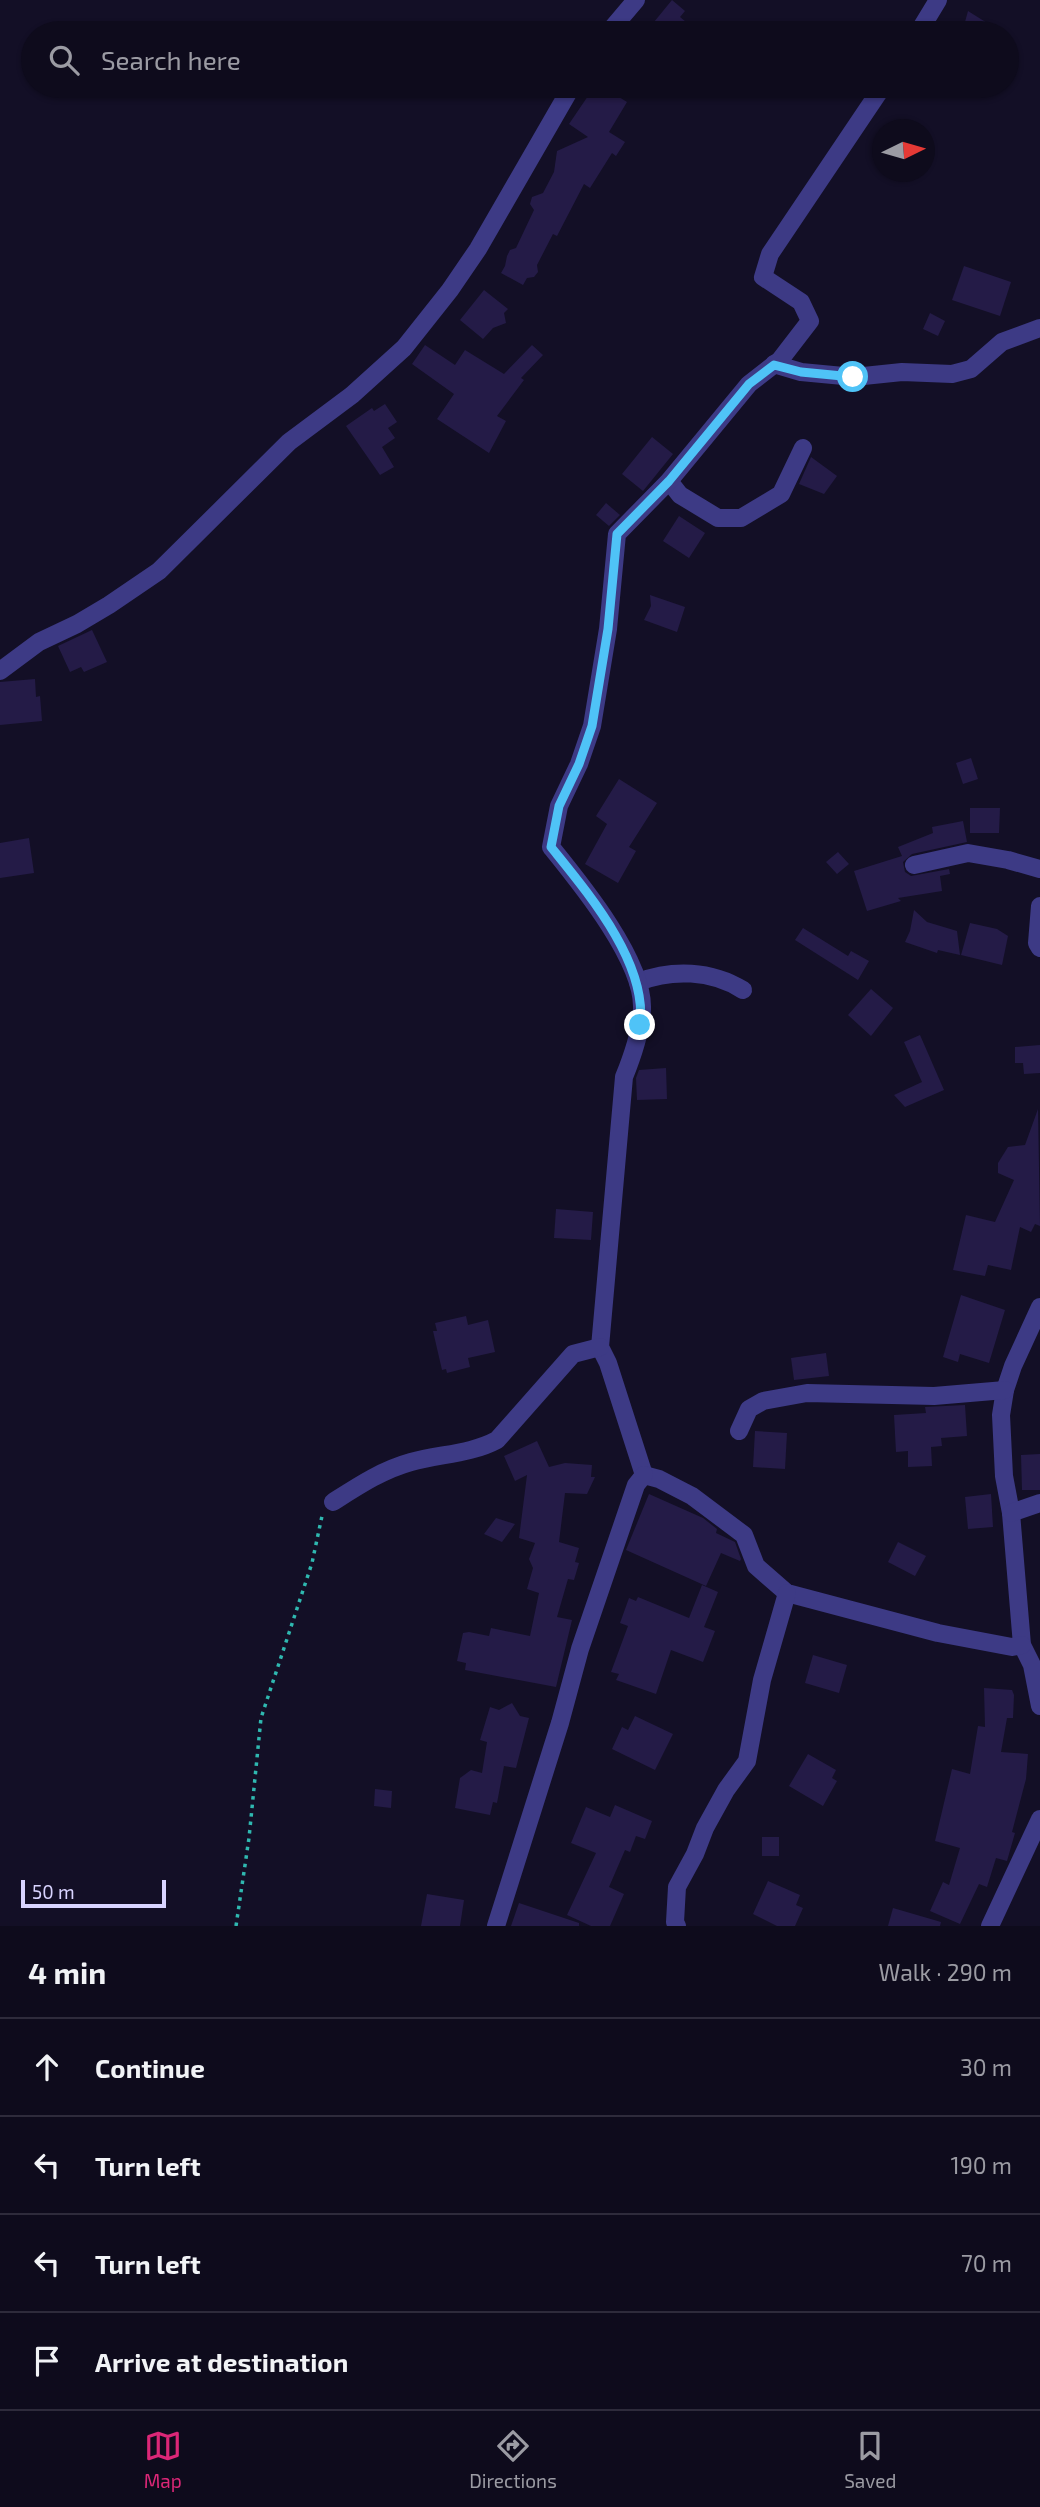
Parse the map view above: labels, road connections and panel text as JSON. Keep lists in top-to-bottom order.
{
  "scale_bar": "50 m",
  "north": "right",
  "page": {
    "search": "Search here",
    "scale": "50 m",
    "heading": ["4 min", "Walk · 290 m"],
    "list": [
      ["Continue", "30 m"],
      ["Turn left", "190 m"],
      ["Turn left", "70 m"],
      "Arrive at destination"
    ],
    "nav": ["Map", "Directions", "Saved"]
  }
}
